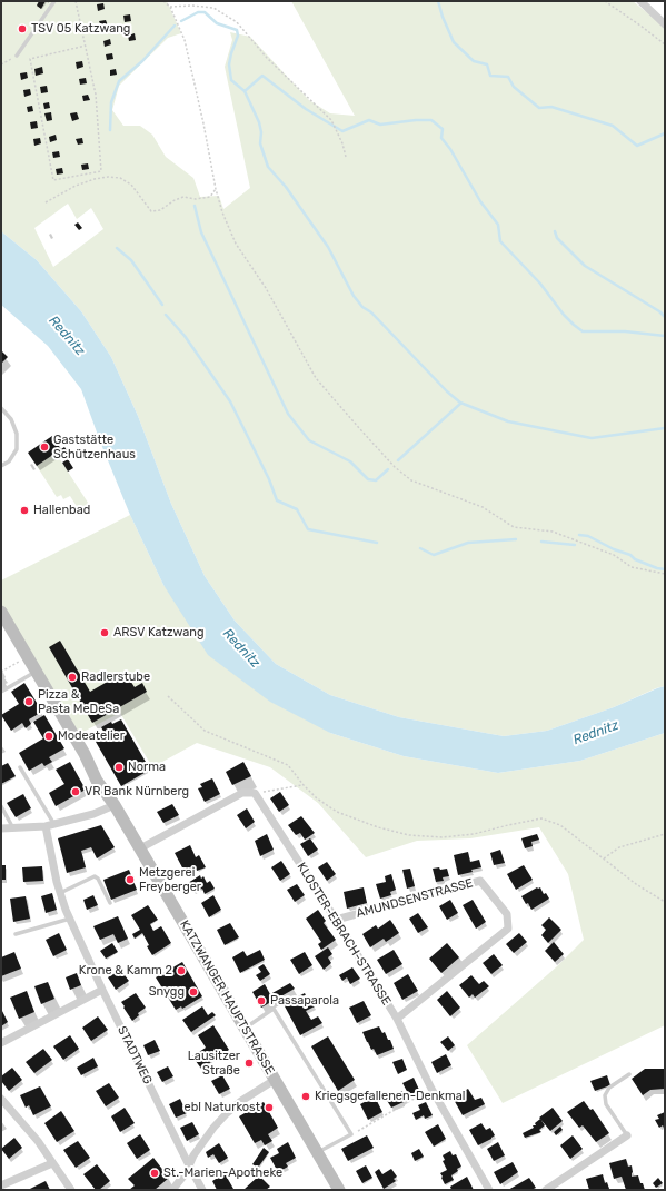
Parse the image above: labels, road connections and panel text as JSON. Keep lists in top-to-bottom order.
{
  "streets": {
    "main road": ["KATZWANGER HAUPTSTRASSE"],
    "street": ["AMUNDSENSTRASSE", "KLOSTER-EBRACH-STRASSE", "STADTWEG"]
  },
  "crossings": [
    ["AMUNDSENSTRASSE", "KLOSTER-EBRACH-STRASSE"]
  ],
  "water": ["Rednitz"],
  "places": [
    "TSV 05 Katzwang",
    "Gaststätte Schützenhaus",
    "Hallenbad",
    "ARSV Katzwang",
    "Radlerstube",
    "Pizza & Pasta MeDeSa",
    "Modeatelier",
    "Norma",
    "VR Bank Nürnberg",
    "Metzgerei Freyberger",
    "Krone & Kamm 2",
    "Snygg",
    "Passaparola",
    "Lausitzer Straße",
    "Kriegsgefallenen-Denkmal",
    "ebl Naturkost",
    "St.-Marien-Apotheke"
  ]
}
